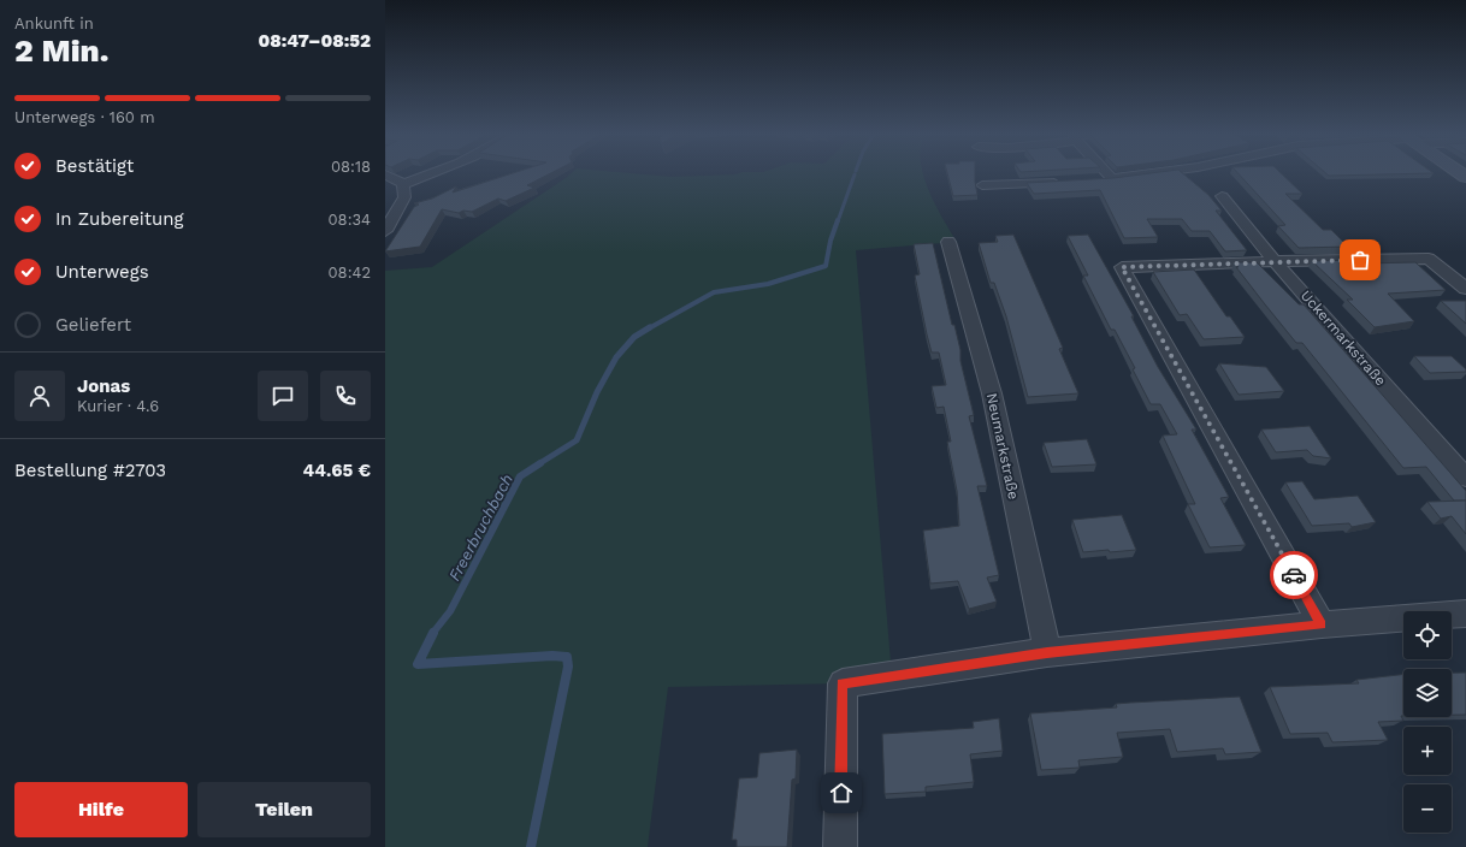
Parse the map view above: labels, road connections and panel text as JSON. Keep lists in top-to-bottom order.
{
  "streets": {
    "street": ["Uckermarkstraße", "Neumarkstraße"]
  },
  "water": ["Freerbruchbach"],
  "page": {
    "heading": ["2 Min.", "Ankunft in", "08:47–08:52"],
    "panel": [
      "Jonas",
      "Kurier · 4.6",
      "Bestellung #2703",
      "44.65 €"
    ],
    "bar": "Unterwegs · 160 m",
    "list": [
      ["Bestätigt", "08:18"],
      ["In Zubereitung", "08:34"],
      ["Unterwegs", "08:42"],
      "Geliefert"
    ],
    "map_buttons": ["+", "−"],
    "buttons": ["Hilfe", "Teilen"]
  }
}
